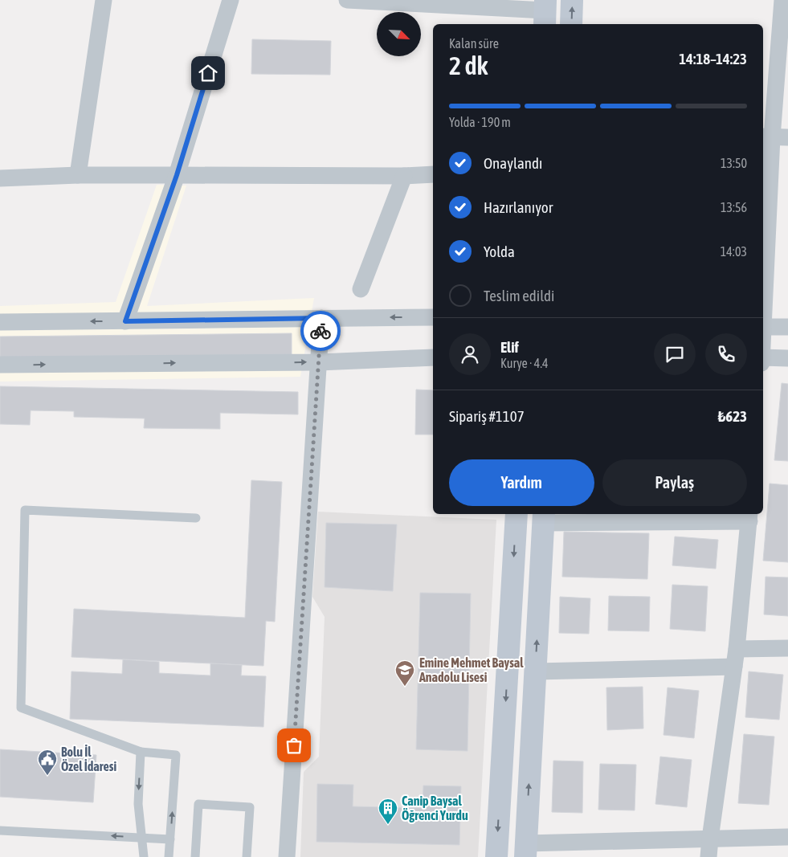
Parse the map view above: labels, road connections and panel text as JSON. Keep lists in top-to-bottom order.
{
  "places": {
    "school or university": ["Emine Mehmet Baysal Anadolu Lisesi"],
    "public building": ["Bolu İl Özel İdaresi"],
    "building": ["Canip Baysal Öğrenci Yurdu"]
  },
  "north": "bottom right",
  "page": {
    "heading": ["2 dk", "Kalan süre", "14:18–14:23"],
    "panel": [
      "Elif",
      "Kurye · 4.4",
      "Sipariş #1107",
      "₺623"
    ],
    "bar": "Yolda · 190 m",
    "list": [
      ["Onaylandı", "13:50"],
      ["Hazırlanıyor", "13:56"],
      ["Yolda", "14:03"],
      "Teslim edildi"
    ],
    "buttons": ["Yardım", "Paylaş"]
  }
}
